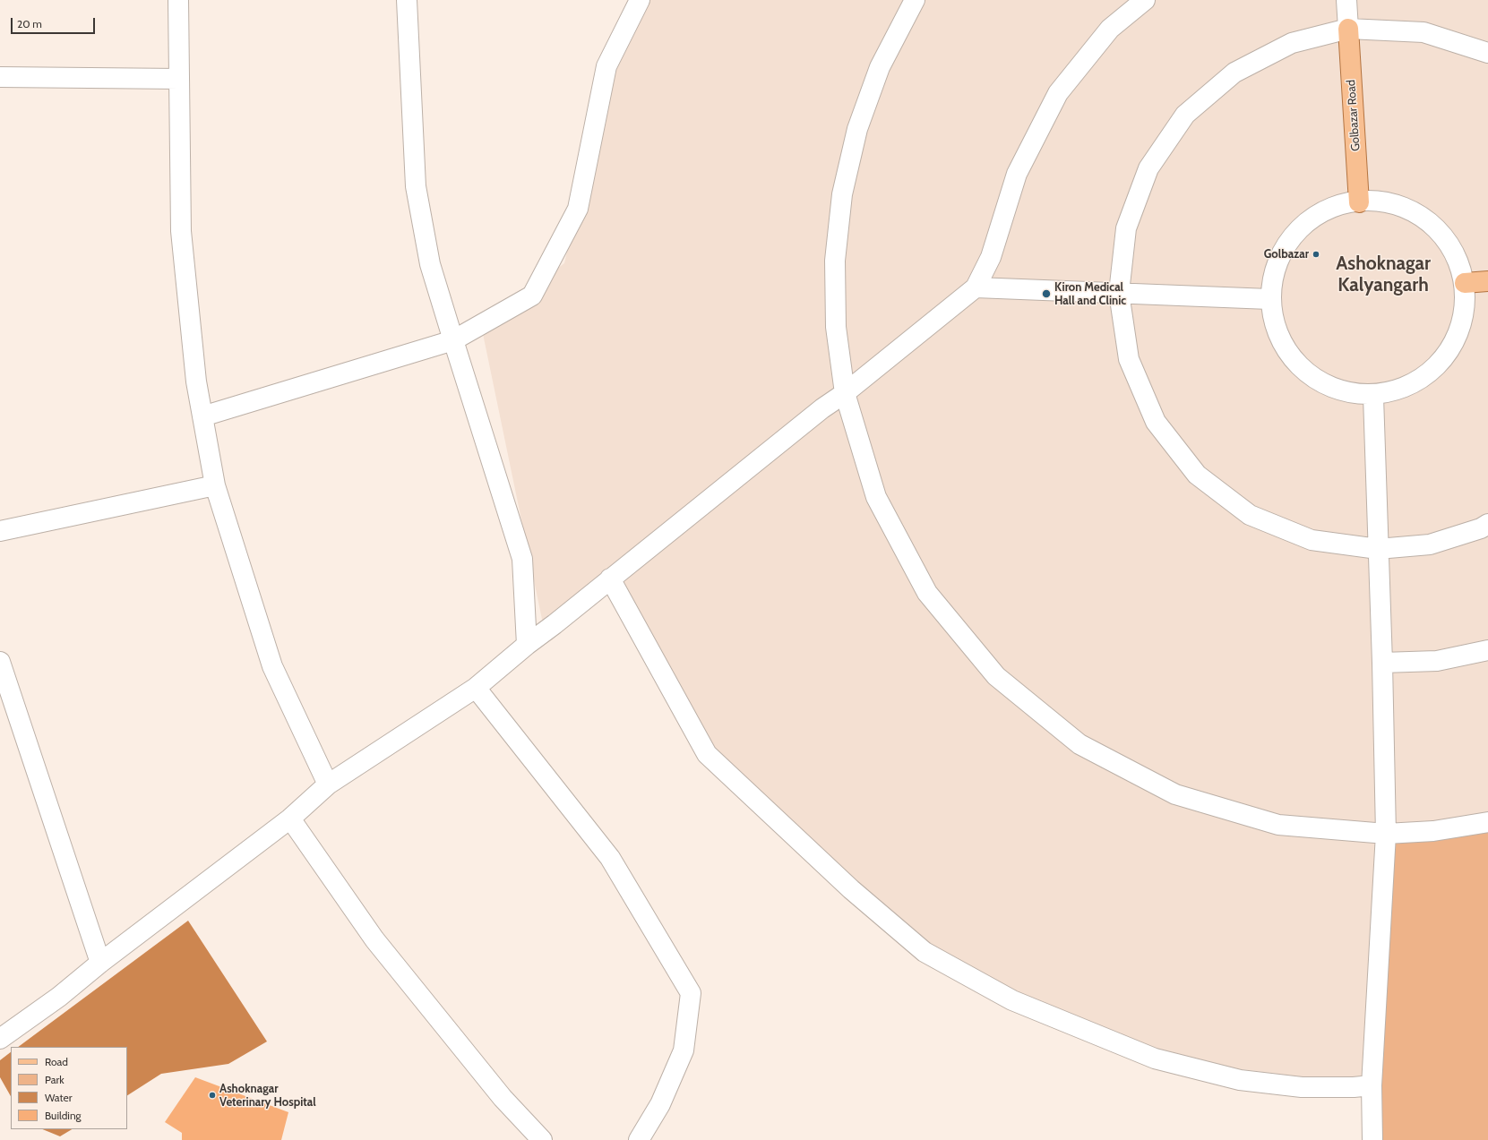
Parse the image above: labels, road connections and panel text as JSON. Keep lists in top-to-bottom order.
{
  "streets": {
    "main road": ["Golbazar Road"]
  },
  "districts": ["Ashoknagar Kalyangarh"],
  "places": ["Golbazar", "Kiron Medical Hall and Clinic", "Ashoknagar Veterinary Hospital"],
  "legend": [
    "Road",
    "Park",
    "Water",
    "Building"
  ],
  "scale_bar": "20 m"
}
